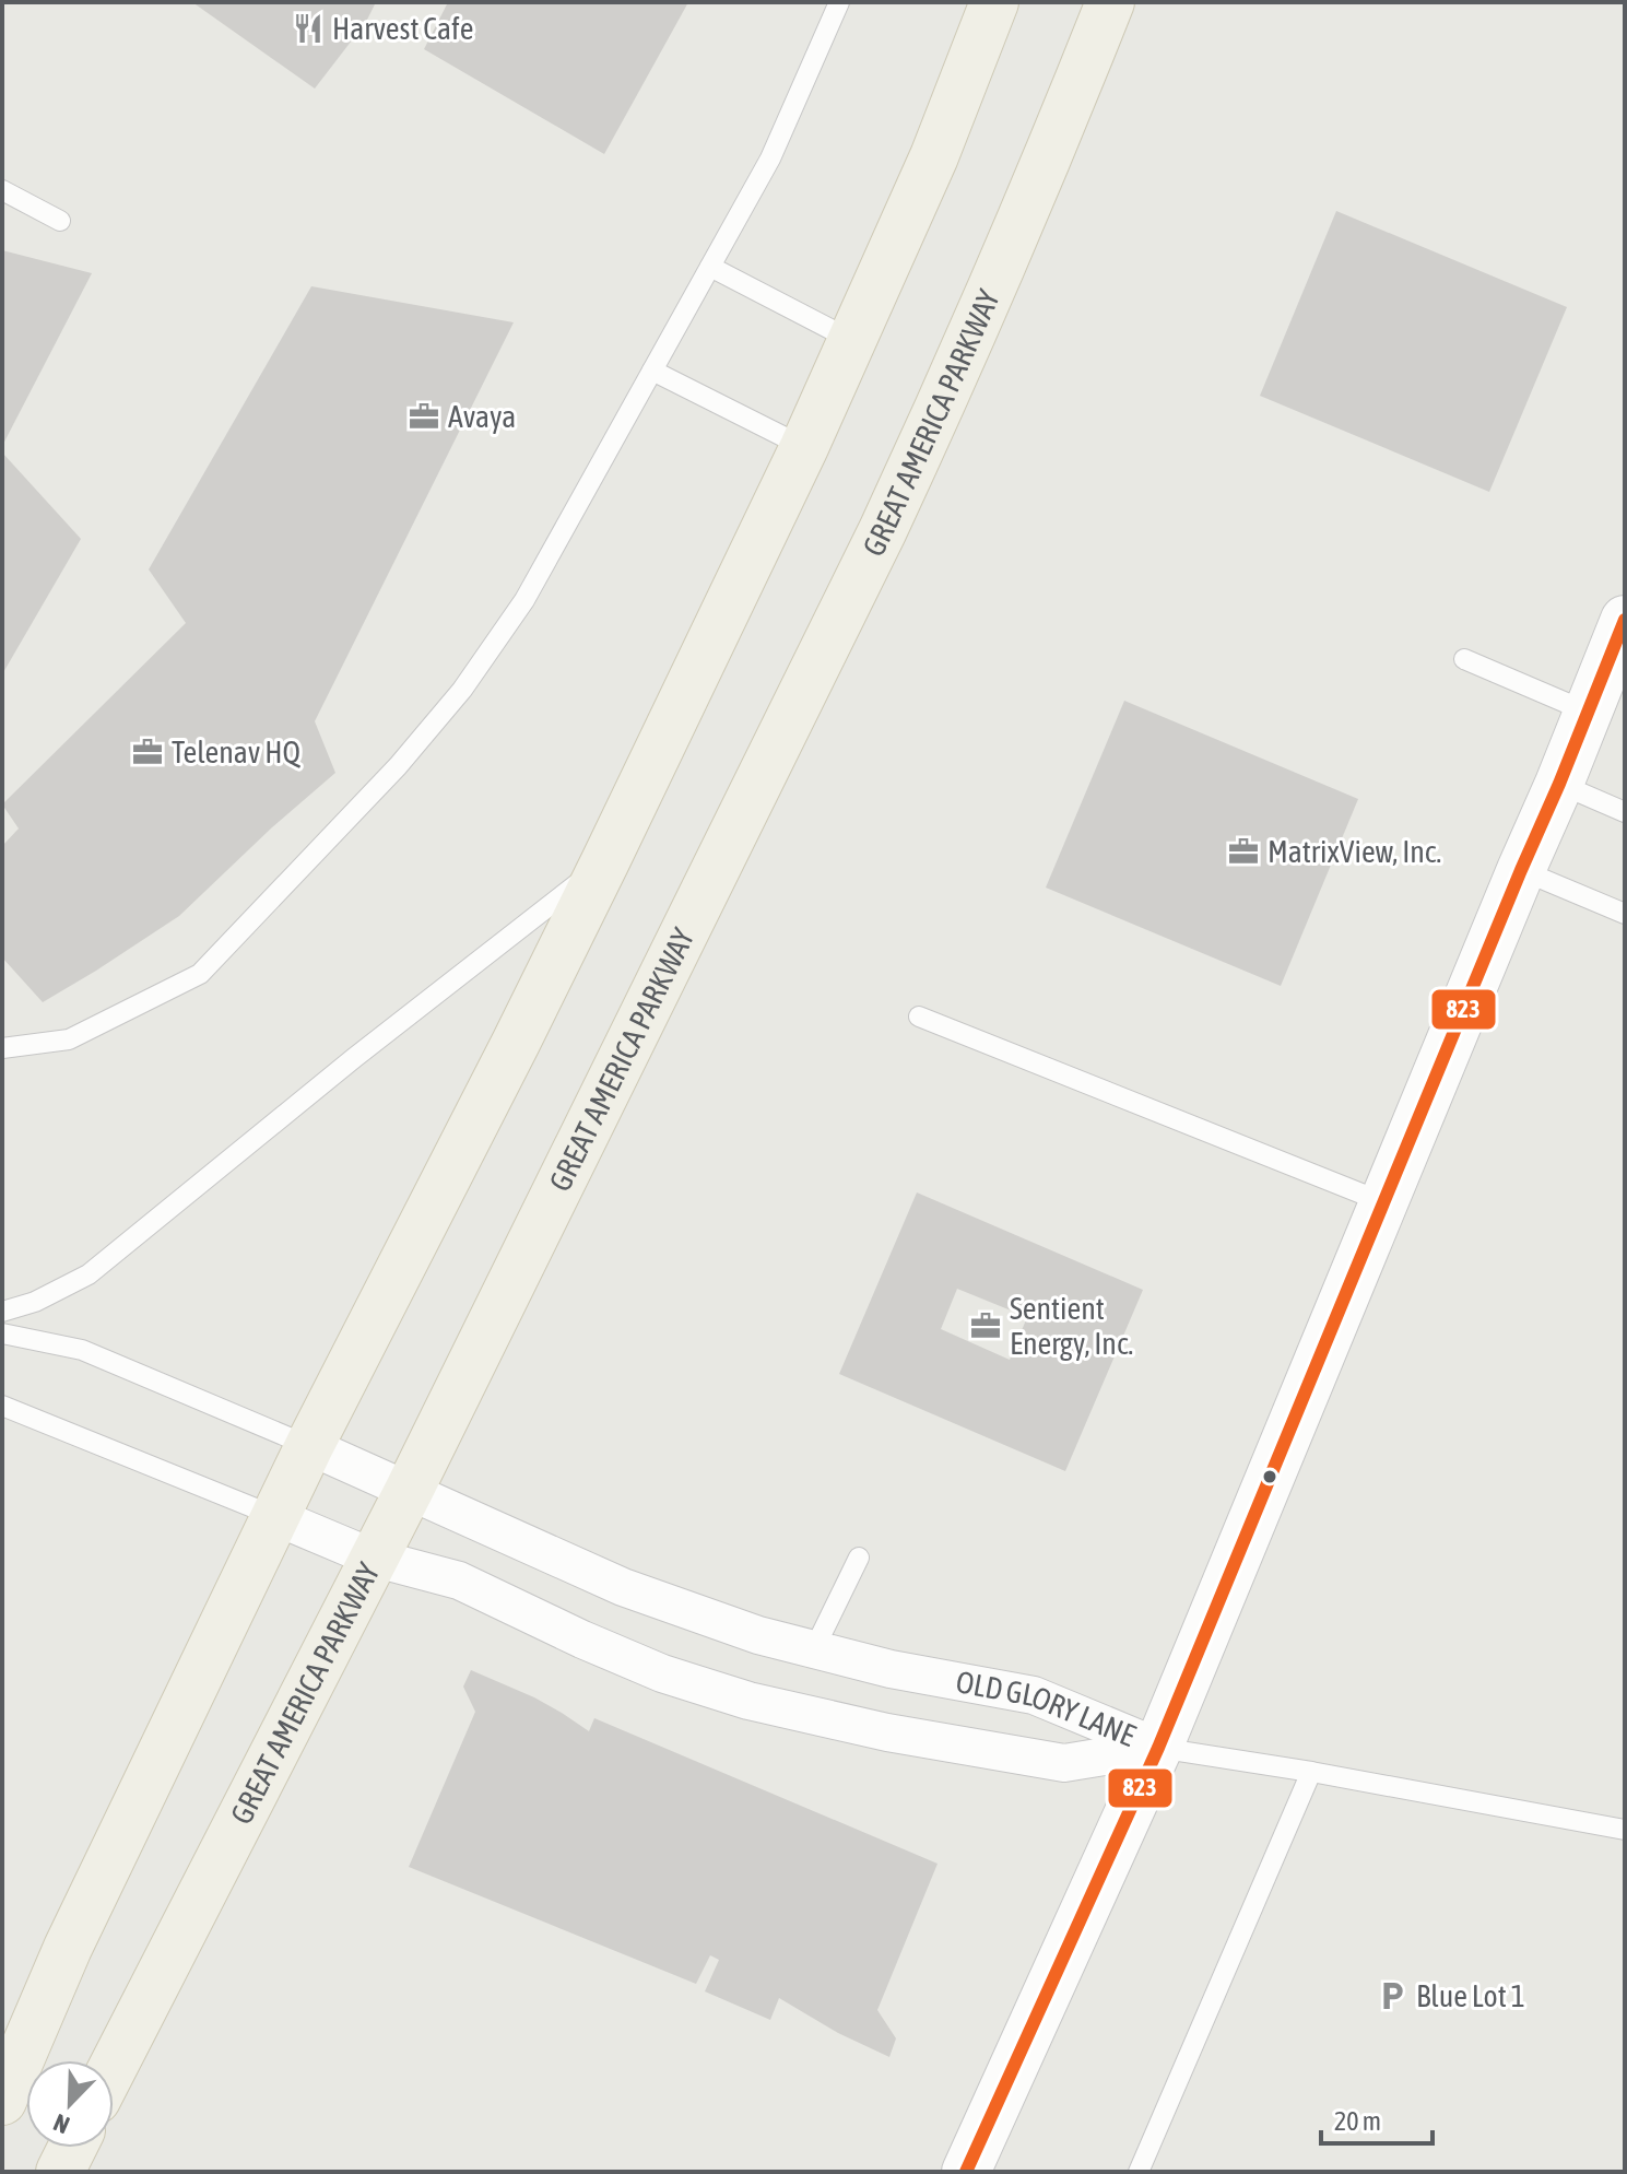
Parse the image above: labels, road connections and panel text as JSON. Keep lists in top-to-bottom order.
{
  "streets": {
    "main road": ["GREAT AMERICA PARKWAY"],
    "street": ["OLD GLORY LANE"]
  },
  "crossings": [
    ["GREAT AMERICA PARKWAY", "OLD GLORY LANE"]
  ],
  "places": {
    "restaurant": ["Harvest Cafe"],
    "office": [
      "Avaya",
      "Telenav HQ",
      "MatrixView, Inc.",
      "Sentient Energy, Inc."
    ],
    "parking": ["Blue Lot 1"]
  },
  "lines": ["transit line 823"],
  "scale_bar": "20 m",
  "north": "bottom left"
}
